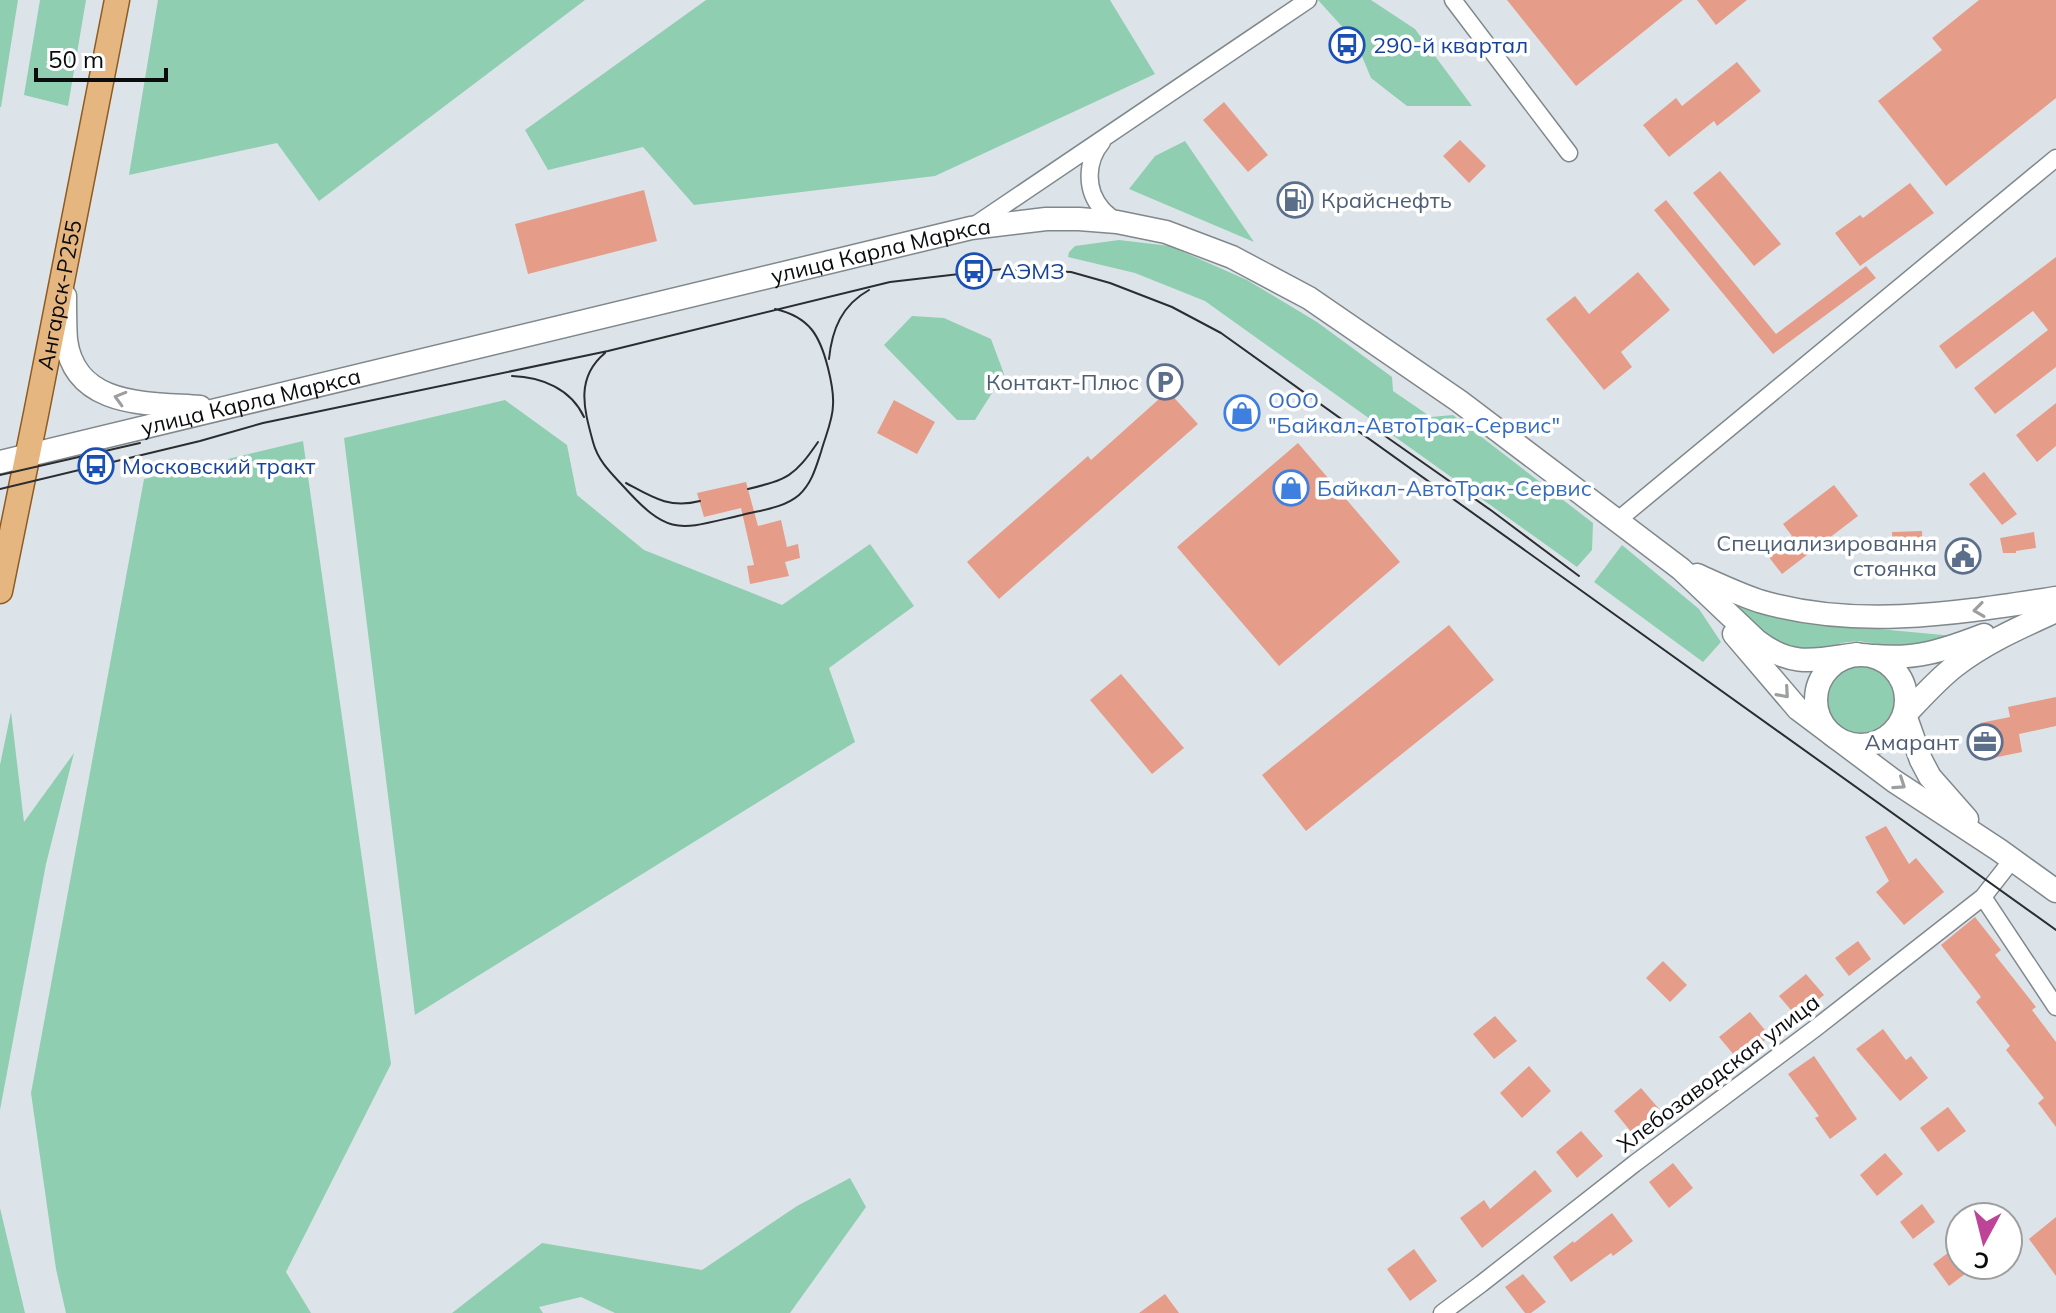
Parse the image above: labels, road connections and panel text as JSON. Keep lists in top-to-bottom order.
{
  "streets": {
    "main road": ["Ангарск-Р255"],
    "street": ["улица Карла Маркса", "Хлебозаводская улица"]
  },
  "crossings": [
    ["улица Карла Маркса", "Ангарск-Р255"],
    ["улица Карла Маркса", "Хлебозаводская улица"]
  ],
  "places": {
    "bus stop": ["290-й квартал", "АЭМЗ", "Московский тракт"],
    "fuel station": ["Крайснефть"],
    "parking": ["Контакт-Плюс"],
    "shop": ["ООО \"Байкал-АвтоТрак-Сервис\"", "Байкал-АвтоТрак-Сервис"],
    "public building": ["Специализировання стоянка"],
    "office": ["Амарант"]
  },
  "scale_bar": "50 m",
  "north": "bottom"
}
